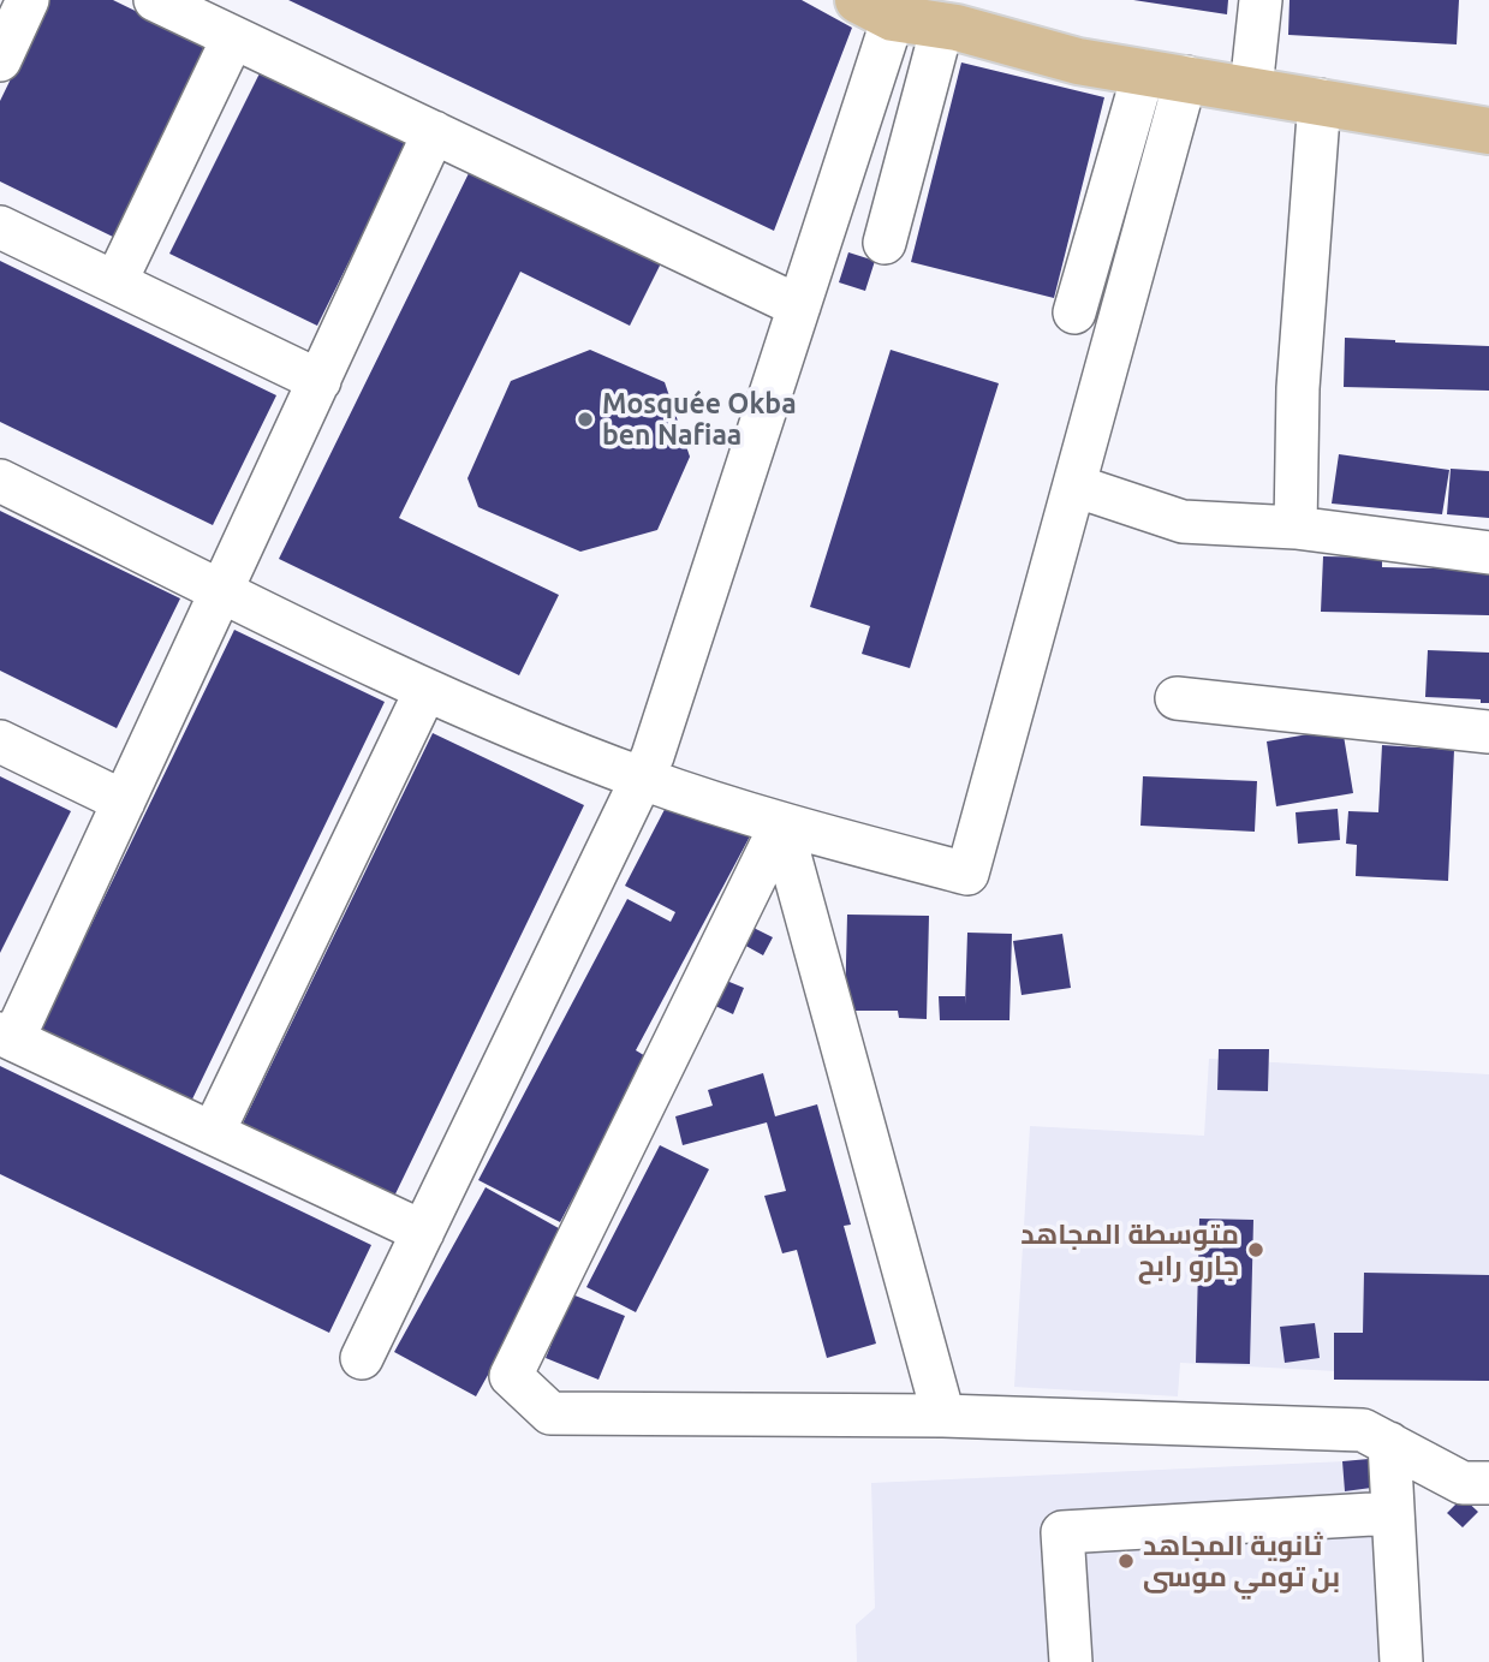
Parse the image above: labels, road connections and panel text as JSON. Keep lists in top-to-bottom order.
{
  "places": ["Mosquée Okba ben Nafiaa", "متوسطة المجاهد جارو رابح", "ثانوية المجاهد بن تومي موسى"]
}
